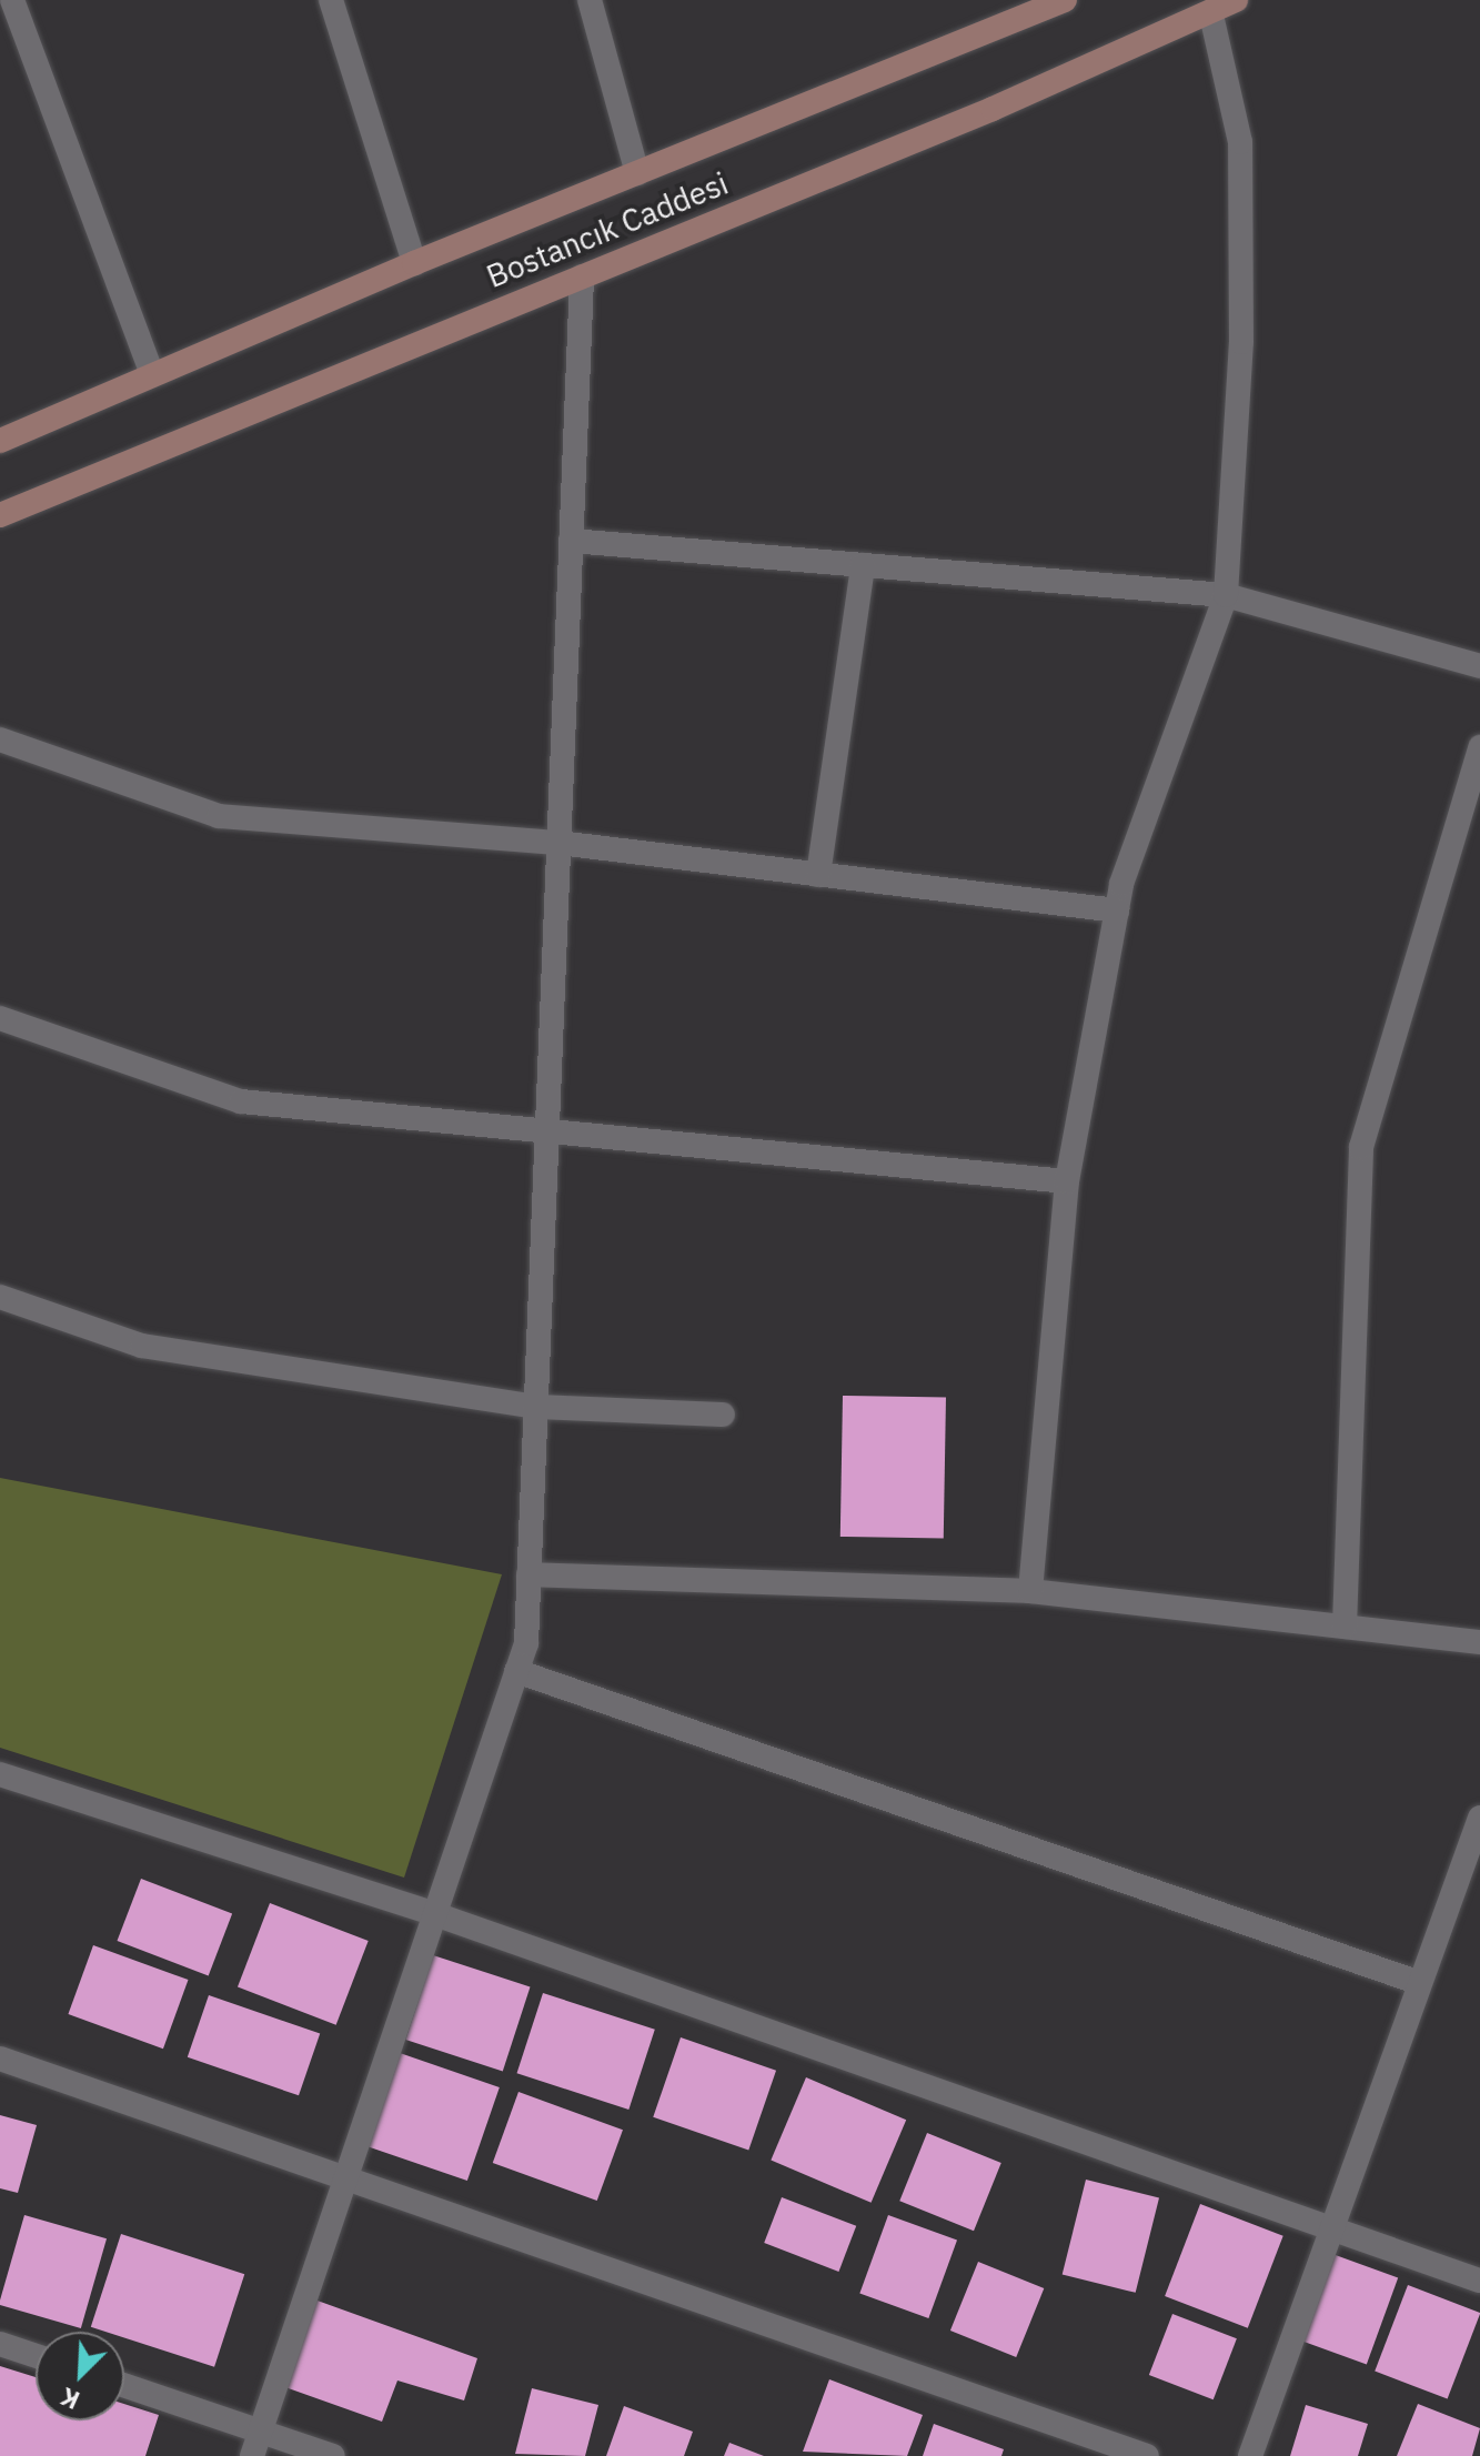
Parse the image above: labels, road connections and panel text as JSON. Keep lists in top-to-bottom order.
{
  "streets": {
    "main road": ["Bostancık Caddesi"]
  },
  "north": "bottom left"
}
